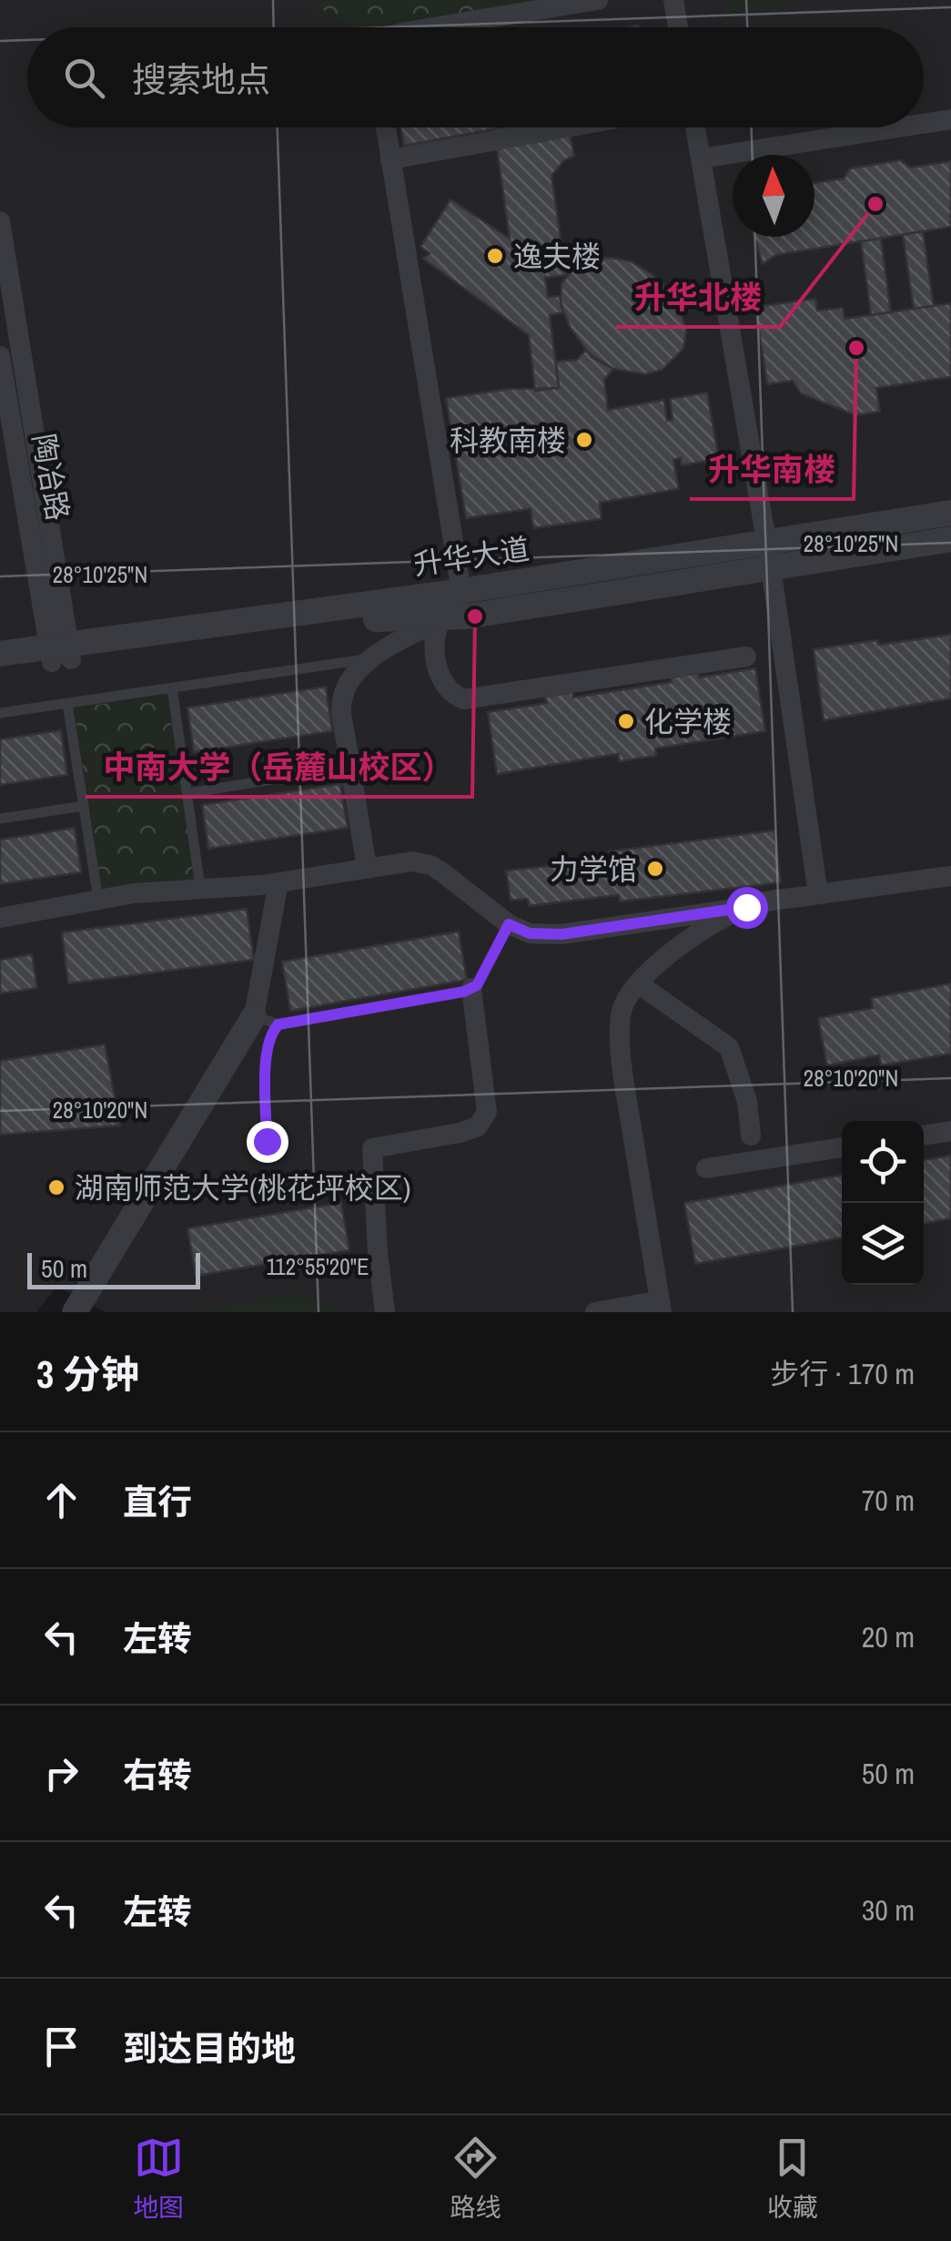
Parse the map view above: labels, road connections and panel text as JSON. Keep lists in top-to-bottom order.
{
  "streets": {
    "street": ["陶冶路", "升华大道"]
  },
  "crossings": [
    ["陶冶路", "升华大道"]
  ],
  "places": [
    "升华北楼",
    "逸夫楼",
    "升华南楼",
    "科教南楼",
    "中南大学（岳麓山校区）",
    "化学楼",
    "力学馆",
    "湖南师范大学(桃花坪校区)"
  ],
  "scale_bar": "50 m",
  "north": "top",
  "page": {
    "search": "搜索地点",
    "scale": "50 m",
    "heading": ["3 分钟", "步行 · 170 m"],
    "list": [
      ["直行", "70 m"],
      ["左转", "20 m"],
      ["右转", "50 m"],
      ["左转", "30 m"],
      "到达目的地"
    ],
    "nav": ["地图", "路线", "收藏"]
  },
  "coordinates": ["28°10'25\"N", "28°10'20\"N", "112°55'20\"E"]
}
